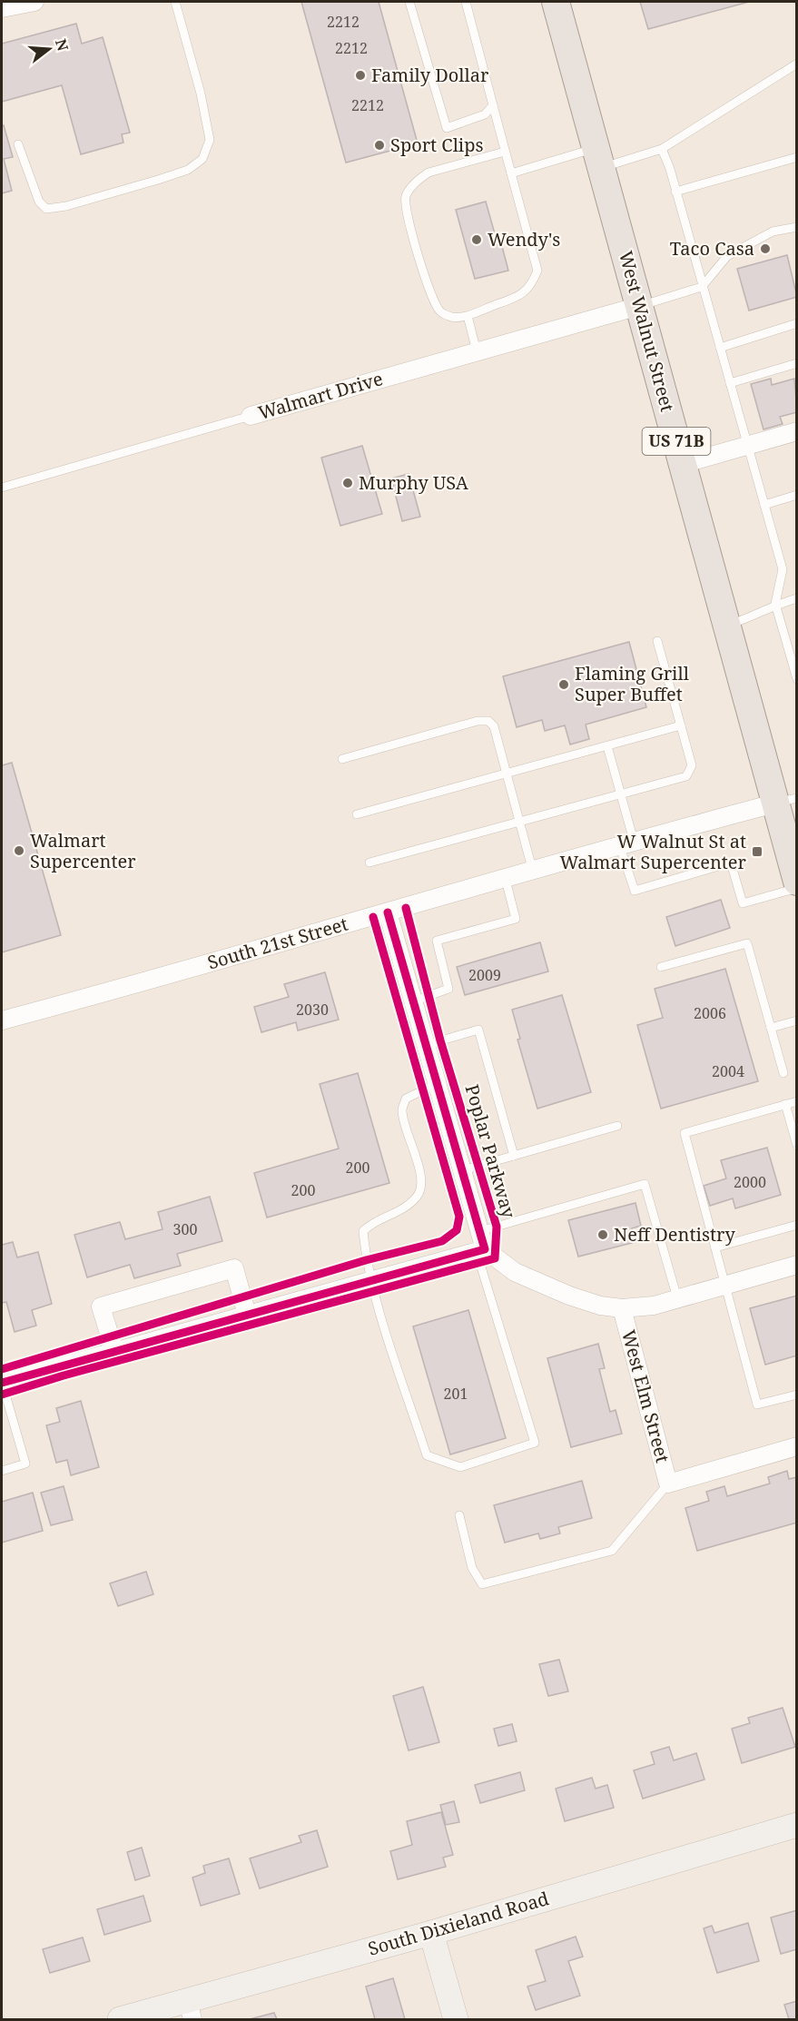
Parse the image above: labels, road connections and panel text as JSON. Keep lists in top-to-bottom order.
{
  "streets": {
    "main road": ["West Walnut Street", "US 71B", "South Dixieland Road"],
    "street": ["Walmart Drive", "South 21st Street", "West Elm Street"],
    "cycle path": ["Poplar Parkway"]
  },
  "crossings": [
    ["West Walnut Street", "Walmart Drive"],
    ["West Walnut Street", "South 21st Street"]
  ],
  "places": {
    "other": [
      "Family Dollar",
      "Sport Clips",
      "Wendy's",
      "Taco Casa",
      "Murphy USA",
      "Flaming Grill Super Buffet",
      "Walmart Supercenter",
      "Neff Dentistry"
    ],
    "transit": ["W Walnut St at Walmart Supercenter"]
  },
  "house_numbers": [
    "2212",
    "2212",
    "2212",
    "2009",
    "2030",
    "2006",
    "2004",
    "200",
    "2000",
    "200",
    "300",
    "201"
  ],
  "north": "right"
}
